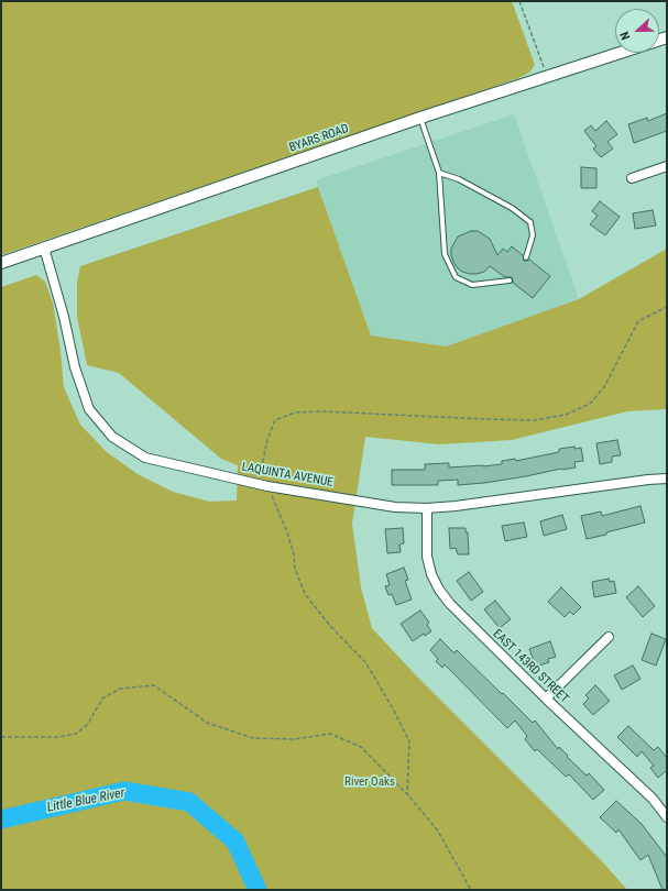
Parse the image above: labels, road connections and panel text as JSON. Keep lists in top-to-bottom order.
{
  "streets": {
    "street": ["BYARS ROAD", "LAQUINTA AVENUE", "EAST 143RD STREET"]
  },
  "crossings": [
    ["BYARS ROAD", "LAQUINTA AVENUE"],
    ["LAQUINTA AVENUE", "EAST 143RD STREET"]
  ],
  "water": ["Little Blue River"],
  "parks": ["River Oaks"],
  "north": "left"
}
